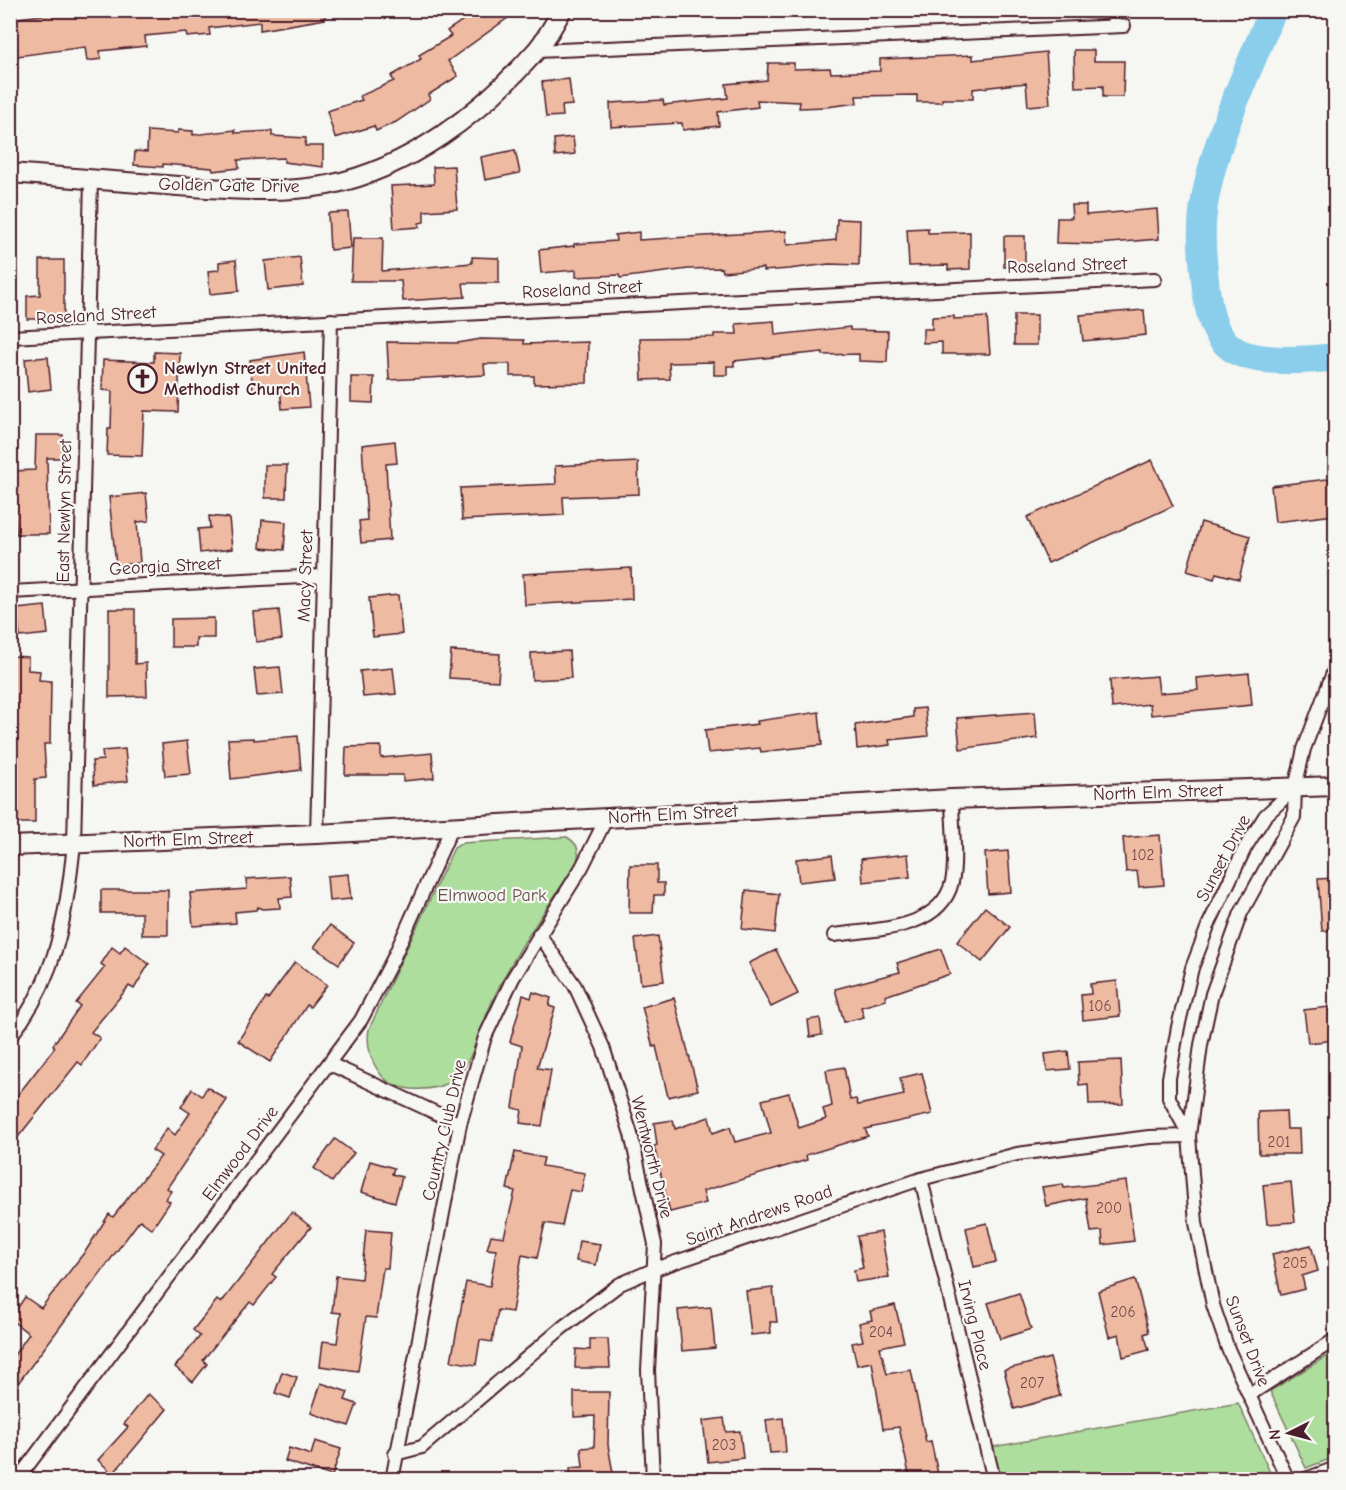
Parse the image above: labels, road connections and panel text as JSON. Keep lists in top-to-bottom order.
{
  "streets": {
    "main road": ["Golden Gate Drive", "North Elm Street"],
    "street": [
      "Roseland Street",
      "East Newlyn Street",
      "Georgia Street",
      "Macy Street",
      "Sunset Drive",
      "Country Club Drive",
      "Elmwood Drive",
      "Wentworth Drive",
      "Saint Andrews Road",
      "Irving Place"
    ]
  },
  "crossings": [
    ["Golden Gate Drive", "East Newlyn Street"],
    ["Roseland Street", "East Newlyn Street"],
    ["Roseland Street", "Macy Street"],
    ["East Newlyn Street", "Georgia Street"],
    ["East Newlyn Street", "North Elm Street"],
    ["Georgia Street", "Macy Street"],
    ["Macy Street", "North Elm Street"],
    ["North Elm Street", "Sunset Drive"],
    ["North Elm Street", "Country Club Drive"],
    ["North Elm Street", "Elmwood Drive"],
    ["Sunset Drive", "Saint Andrews Road"],
    ["Country Club Drive", "Wentworth Drive"],
    ["Country Club Drive", "Saint Andrews Road"],
    ["Wentworth Drive", "Saint Andrews Road"],
    ["Saint Andrews Road", "Irving Place"]
  ],
  "parks": ["Elmwood Park"],
  "places": {
    "church": ["Newlyn Street United Methodist Church"]
  },
  "house_numbers": [
    "102",
    "106",
    "201",
    "200",
    "205",
    "206",
    "204",
    "207",
    "203"
  ],
  "north": "left"
}
